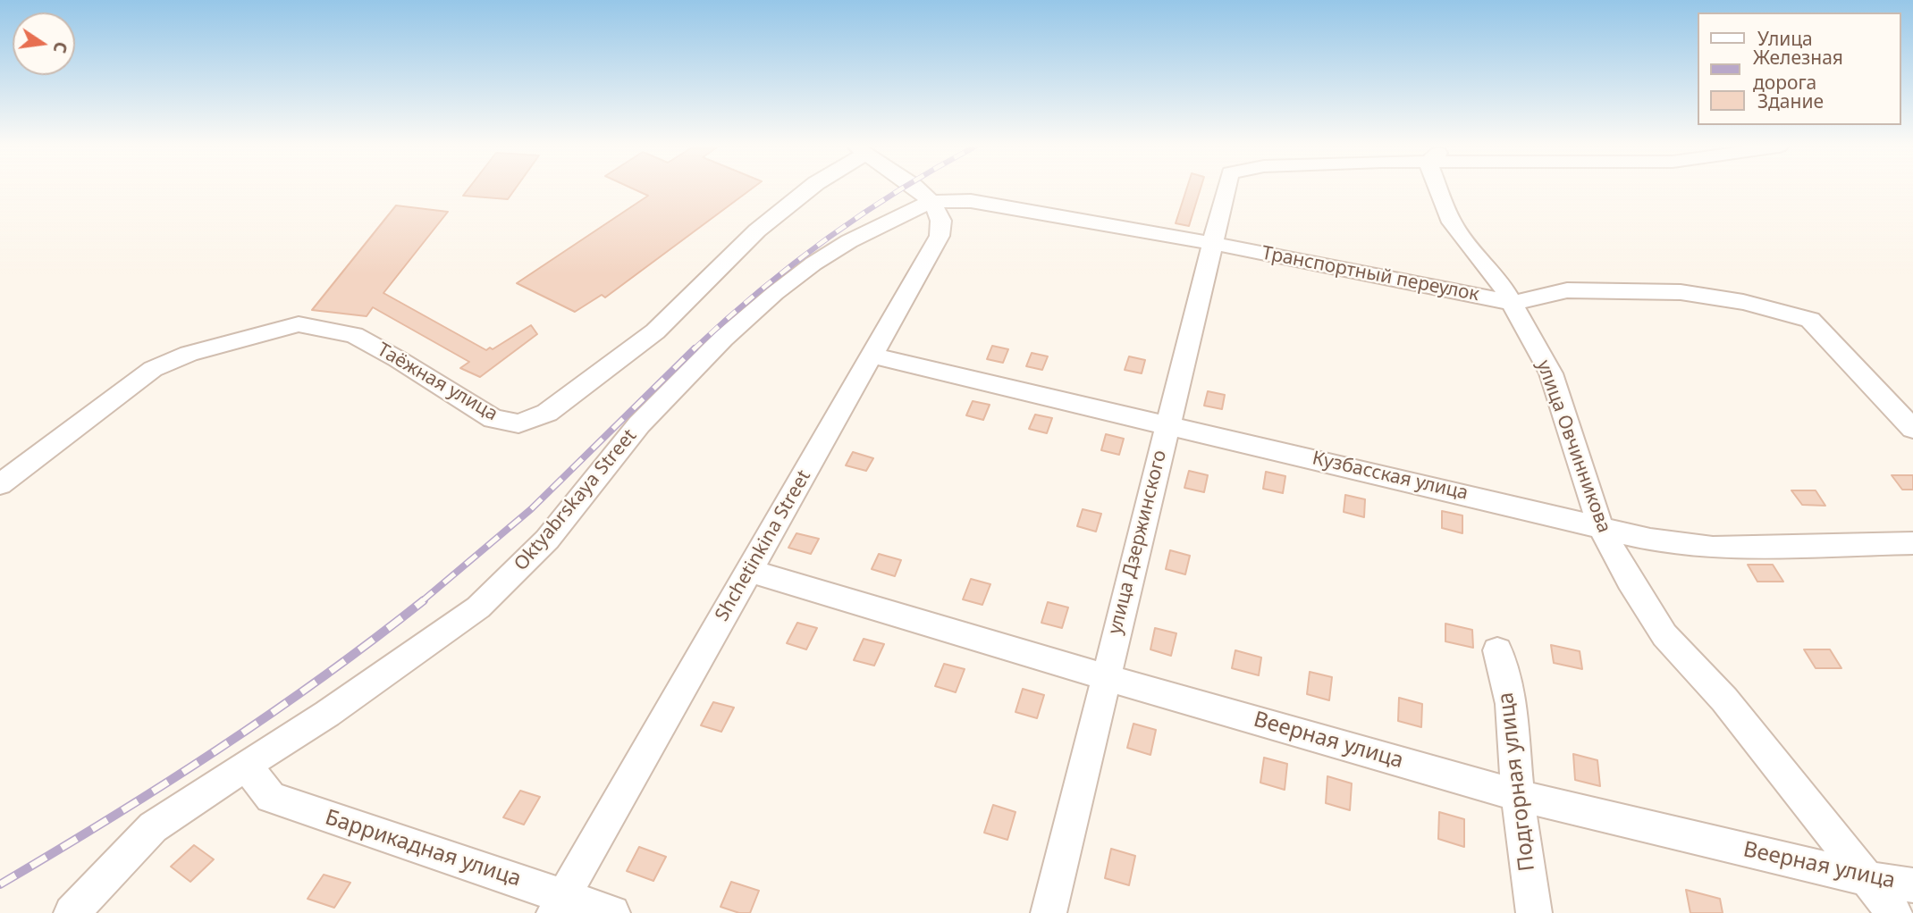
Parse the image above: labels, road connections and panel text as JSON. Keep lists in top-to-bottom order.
{
  "streets": {
    "street": [
      "Транспортный переулок",
      "Таёжная улица",
      "улица Овчинникова",
      "Кузбасская улица",
      "Oktyabrskaya Street",
      "улица Дзержинского",
      "Shchetinkina Street",
      "Веерная улица",
      "Подгорная улица",
      "Баррикадная улица"
    ]
  },
  "crossings": [
    ["Транспортный переулок", "улица Овчинникова"],
    ["Транспортный переулок", "Oktyabrskaya Street"],
    ["Транспортный переулок", "улица Дзержинского"],
    ["Транспортный переулок", "Shchetinkina Street"],
    ["улица Овчинникова", "Кузбасская улица"],
    ["улица Овчинникова", "Веерная улица"],
    ["Кузбасская улица", "улица Дзержинского"],
    ["Кузбасская улица", "Shchetinkina Street"],
    ["Oktyabrskaya Street", "Shchetinkina Street"],
    ["Oktyabrskaya Street", "Баррикадная улица"],
    ["улица Дзержинского", "Веерная улица"],
    ["Shchetinkina Street", "Веерная улица"],
    ["Shchetinkina Street", "Баррикадная улица"],
    ["Веерная улица", "Подгорная улица"]
  ],
  "legend": ["Улица", "Железная дорога", "Здание"],
  "north": "right"
}
